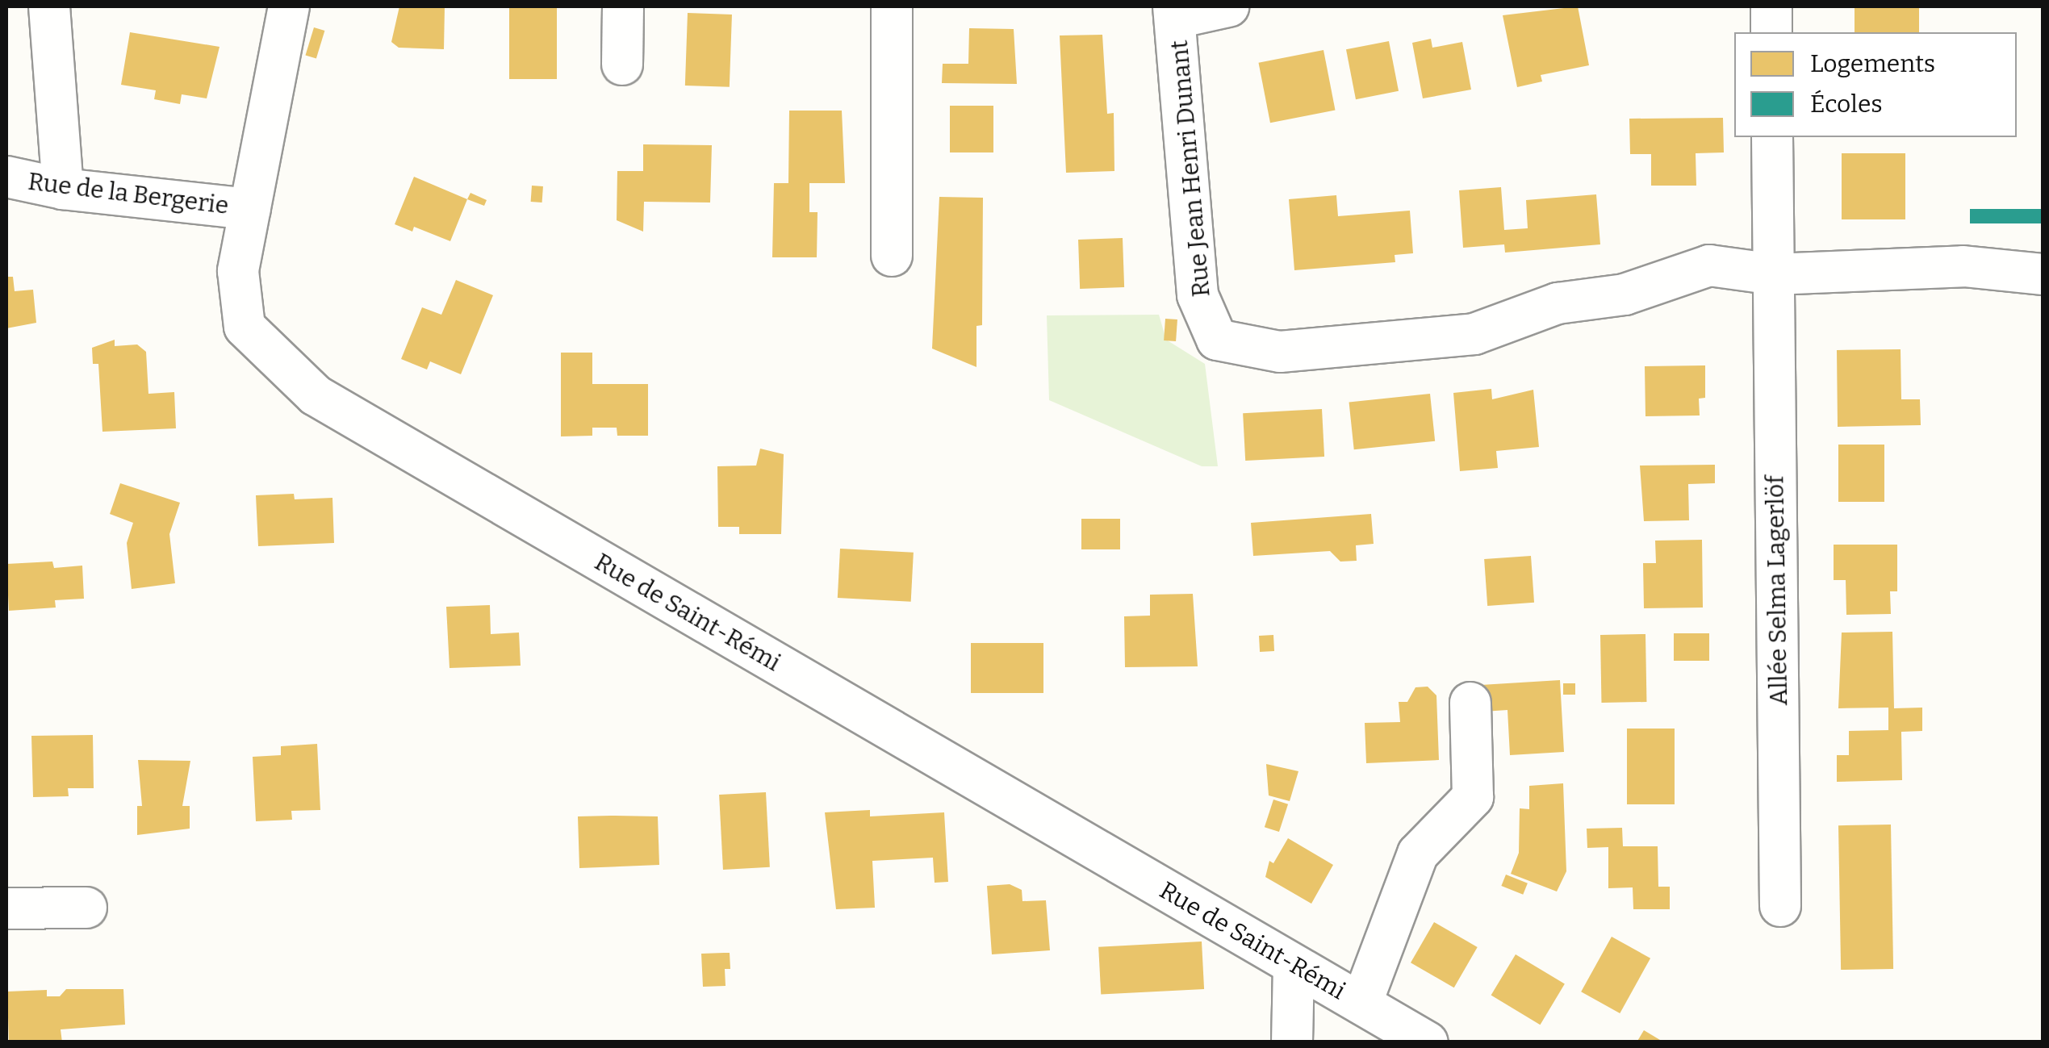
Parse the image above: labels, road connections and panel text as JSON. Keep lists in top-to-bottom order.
{
  "streets": {
    "street": [
      "Rue Jean Henri Dunant",
      "Rue de la Bergerie",
      "Allée Selma Lagerlöf",
      "Rue de Saint-Rémi"
    ]
  },
  "crossings": [
    ["Rue Jean Henri Dunant", "Allée Selma Lagerlöf"],
    ["Rue de la Bergerie", "Rue de Saint-Rémi"]
  ],
  "legend": ["Logements", "Écoles"]
}
